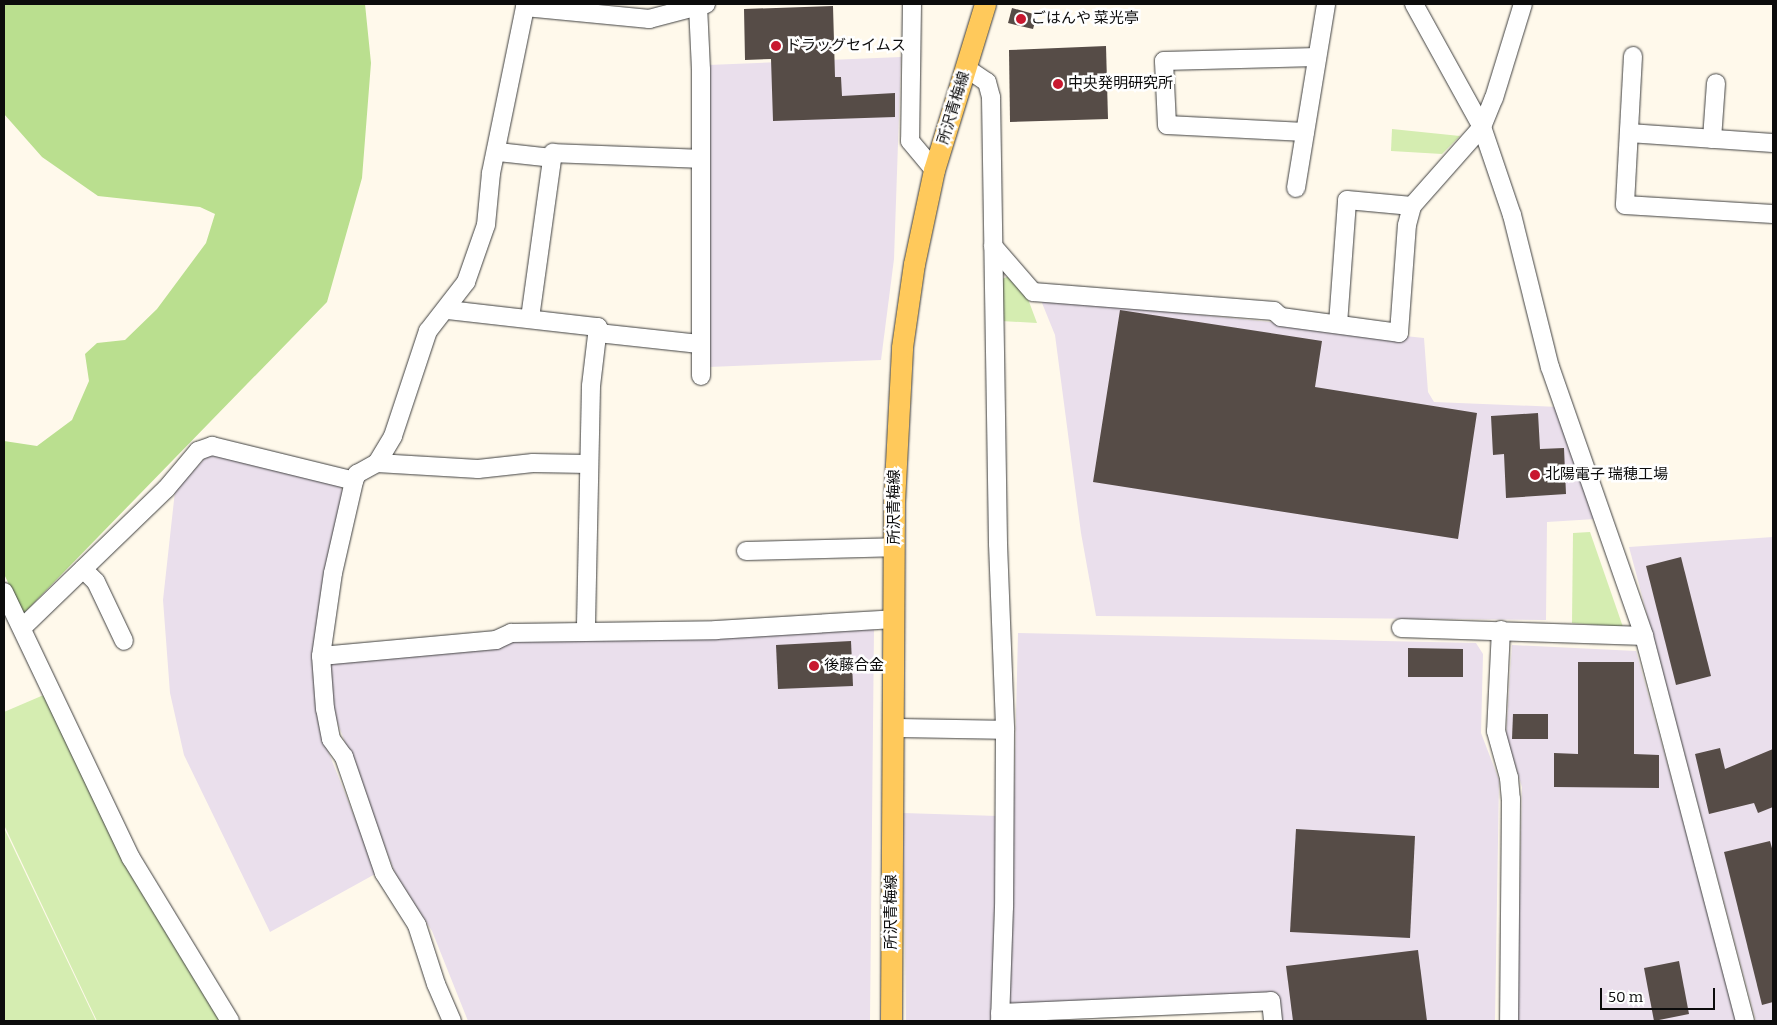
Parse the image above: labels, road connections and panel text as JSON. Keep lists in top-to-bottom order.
{
  "streets": {
    "main road": ["所沢青梅線"]
  },
  "places": [
    "ごはんや 菜光亭",
    "ドラッグセイムス",
    "中央発明研究所",
    "北陽電子 瑞穂工場",
    "後藤合金"
  ],
  "scale_bar": "50 m"
}
